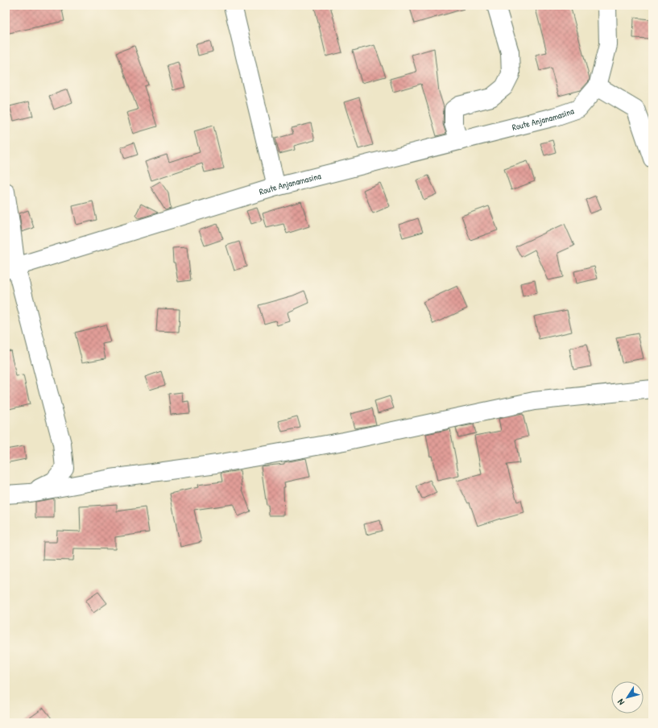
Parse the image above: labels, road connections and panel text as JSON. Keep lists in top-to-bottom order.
{
  "streets": {
    "street": ["Route Anjanamasina"]
  },
  "north": "bottom left"
}
